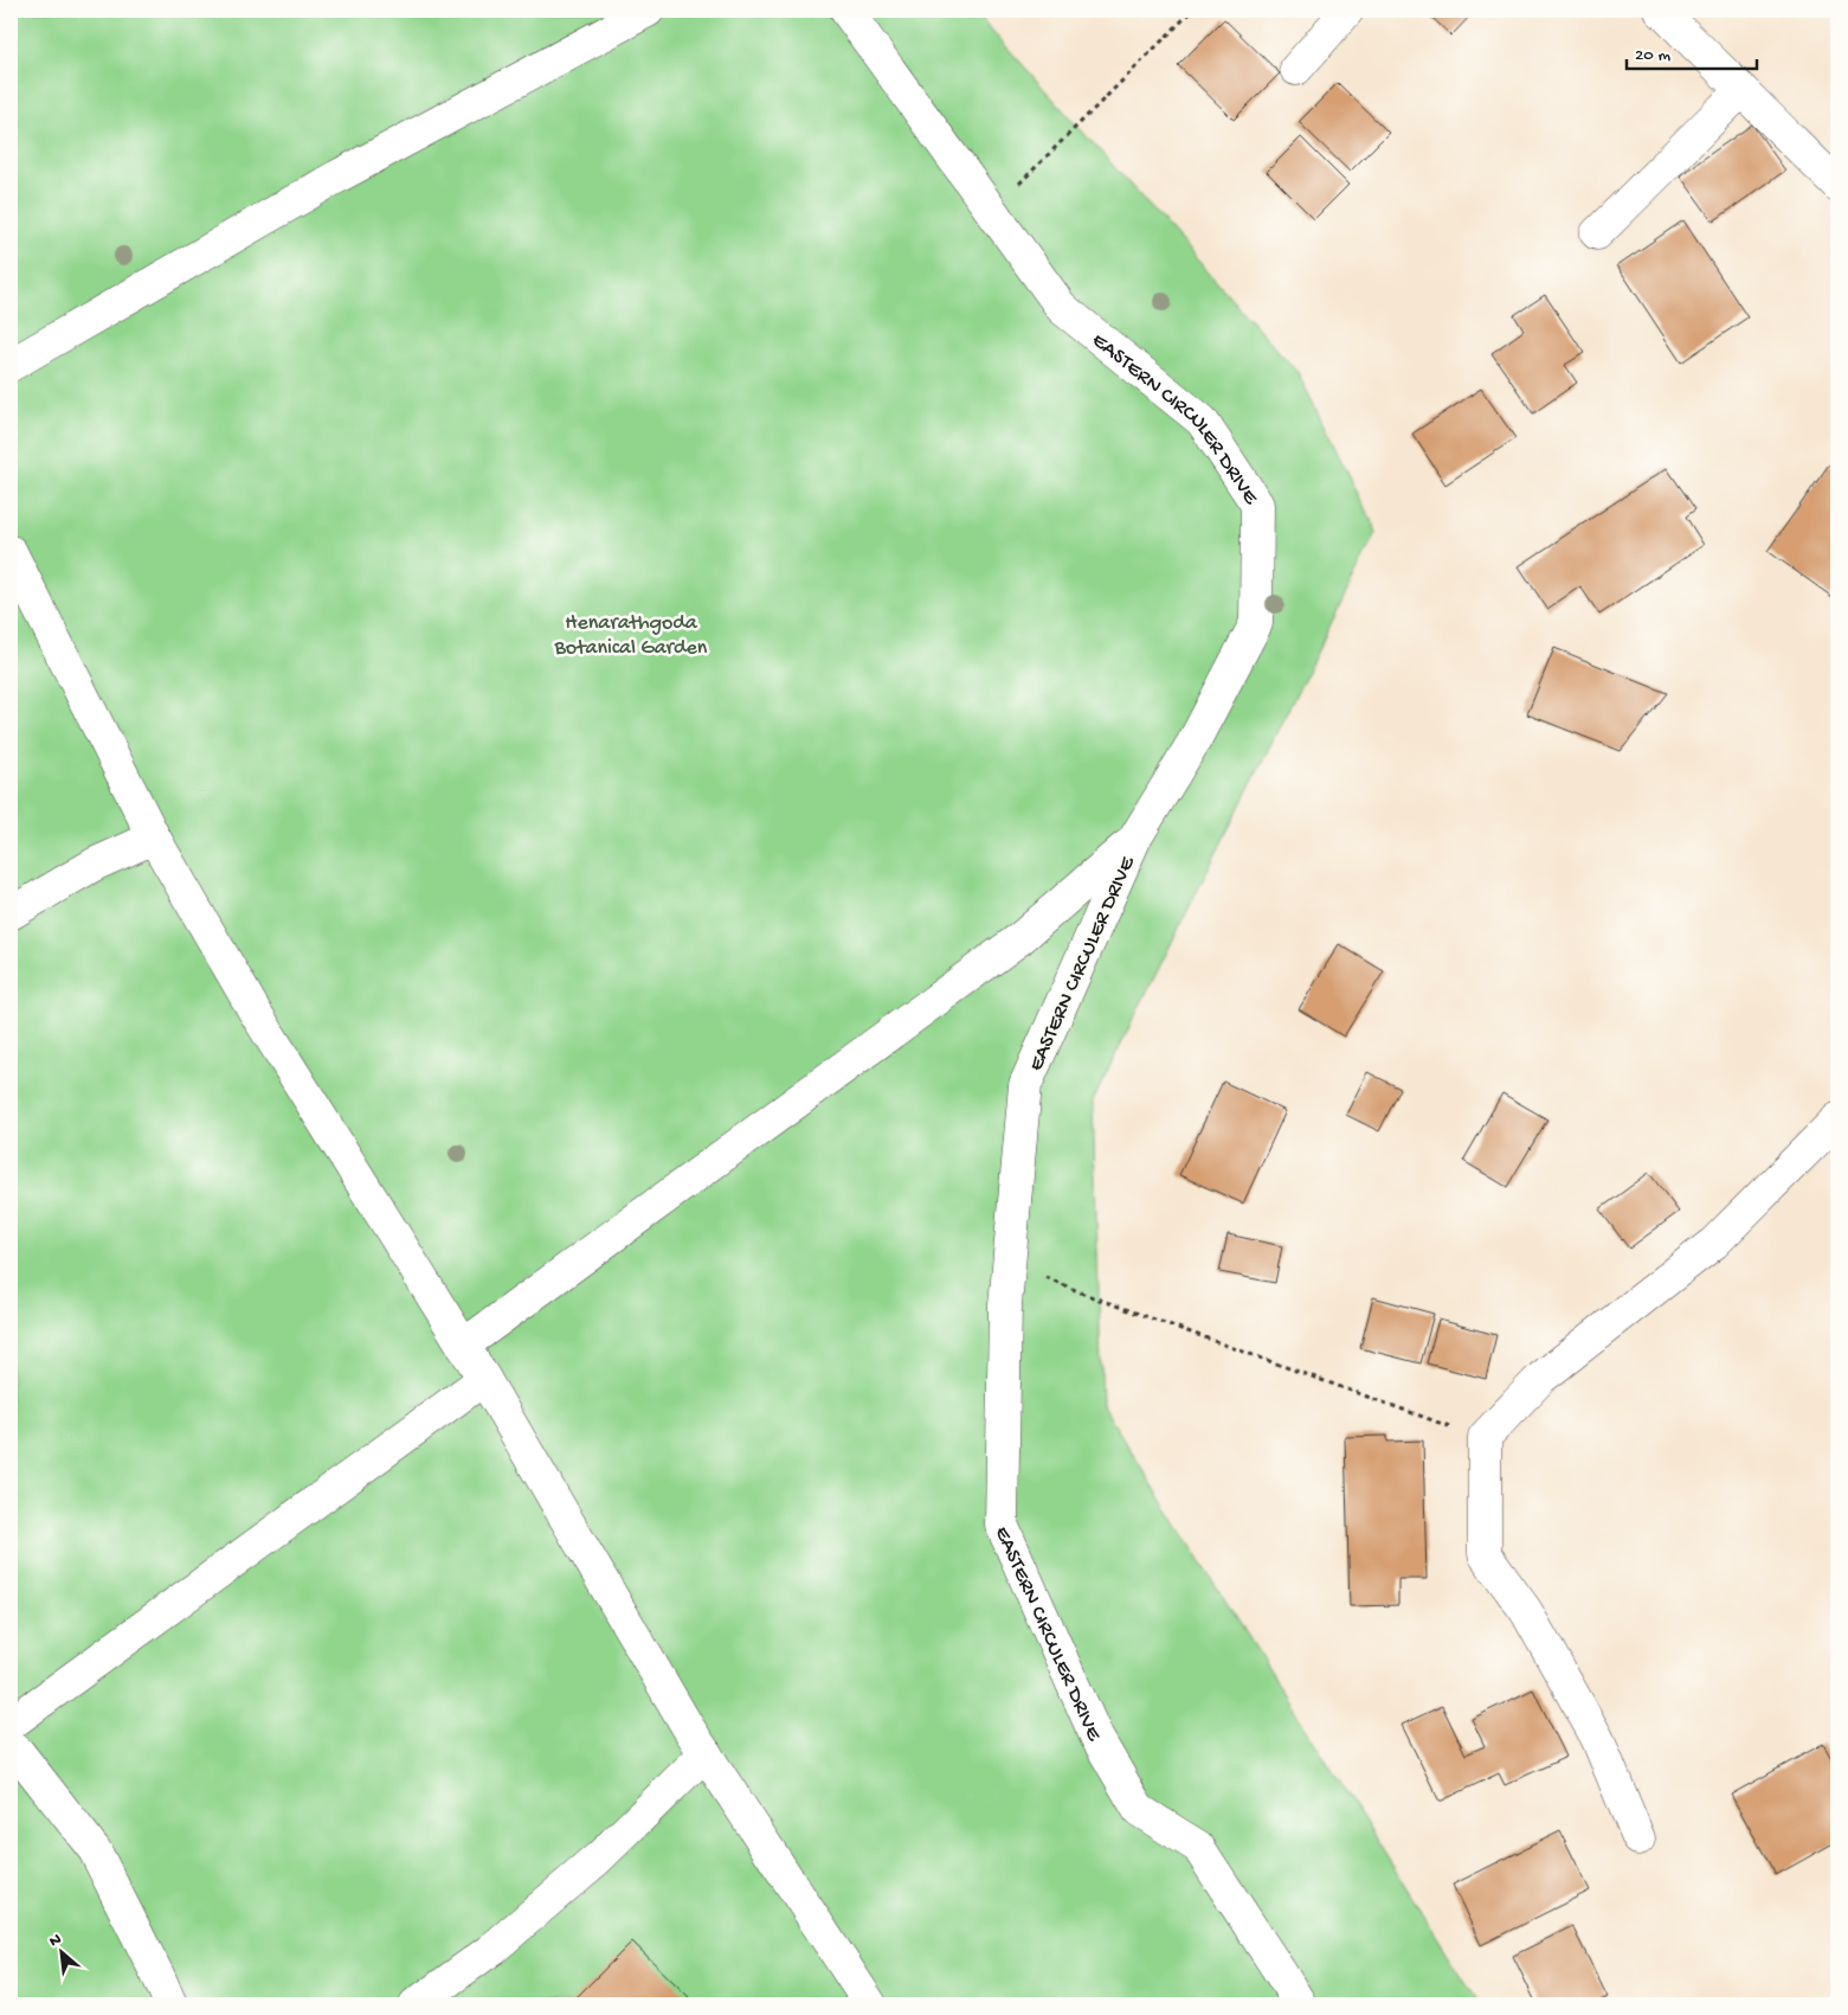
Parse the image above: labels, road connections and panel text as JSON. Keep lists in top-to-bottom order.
{
  "streets": {
    "street": ["EASTERN CIRCULER DRIVE"]
  },
  "parks": ["Henarathgoda Botanical Garden"],
  "scale_bar": "20 m",
  "north": "top left"
}
